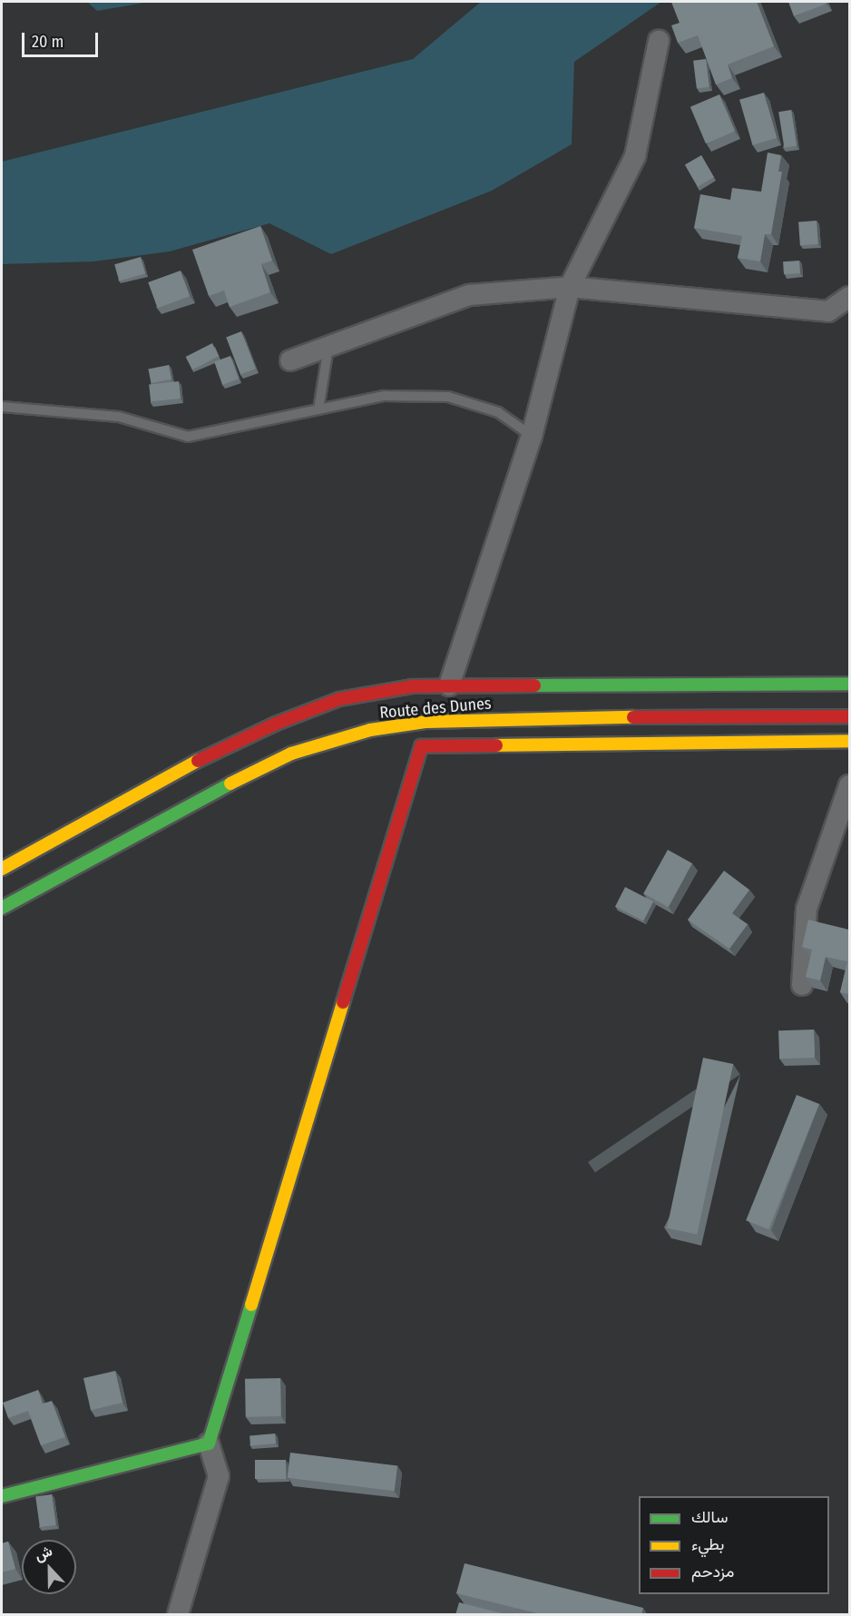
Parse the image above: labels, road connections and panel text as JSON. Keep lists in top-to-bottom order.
{
  "streets": {
    "main road": ["Route des Dunes"]
  },
  "legend": ["سالك", "بطيء", "مزدحم"],
  "scale_bar": "20 m",
  "north": "top"
}
